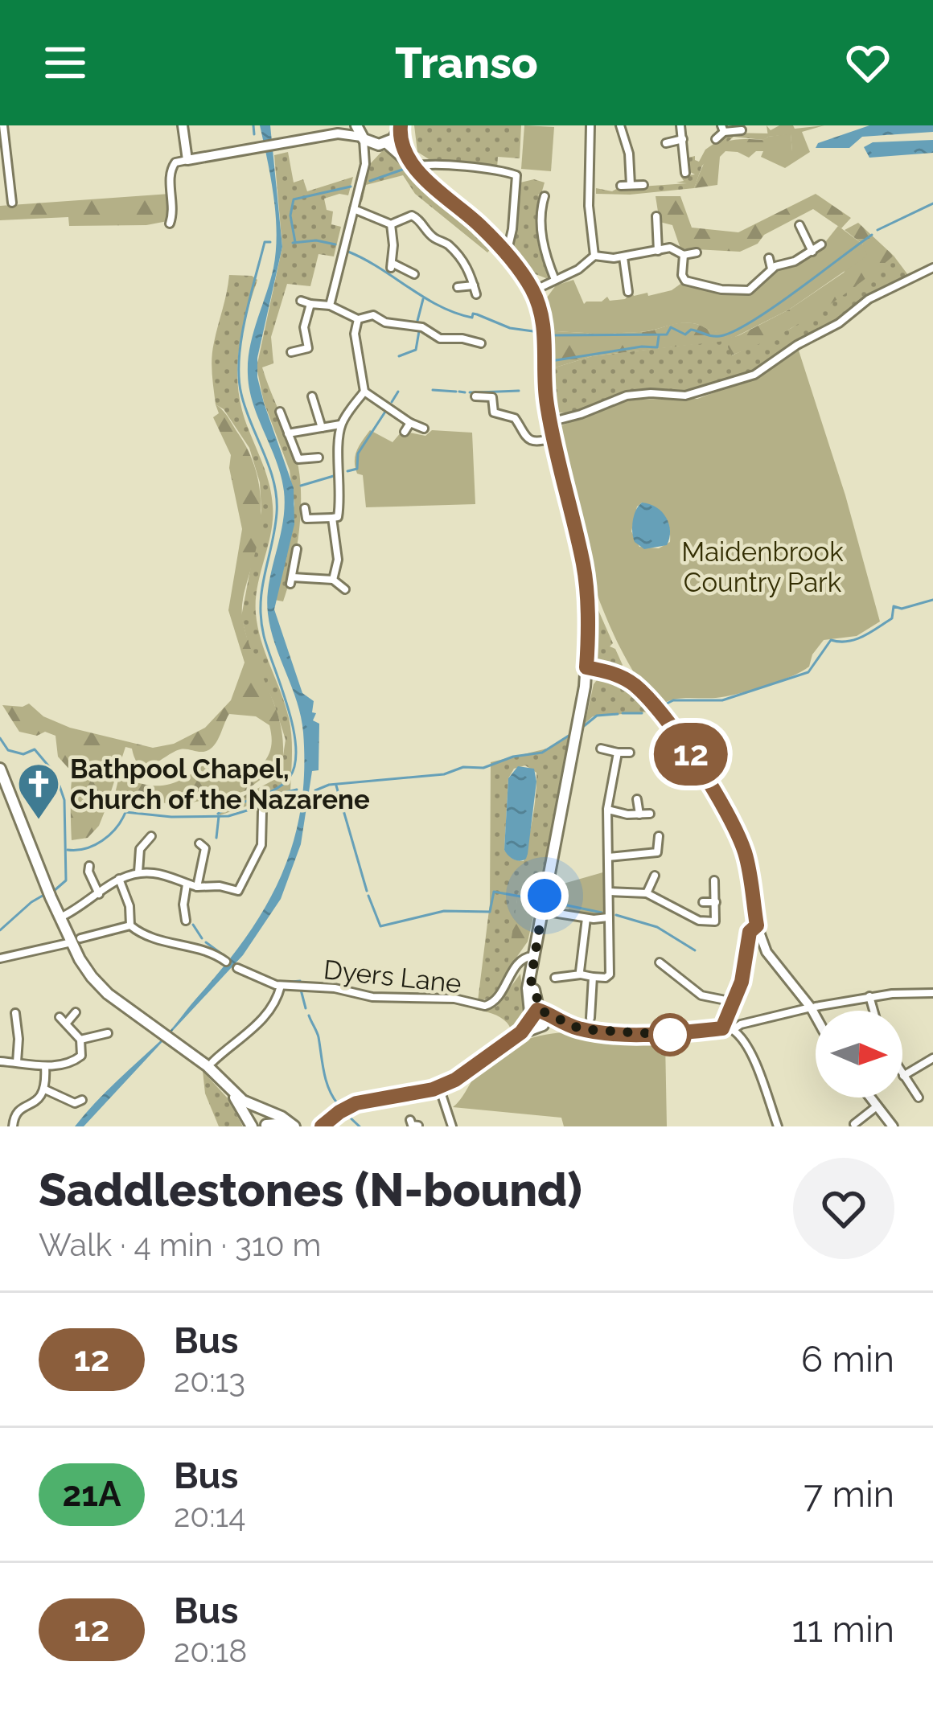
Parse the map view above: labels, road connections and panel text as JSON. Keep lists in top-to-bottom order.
{
  "streets": {
    "street": ["Dyers Lane"]
  },
  "parks": ["Maidenbrook Country Park"],
  "places": {
    "church": ["Bathpool Chapel, Church of the Nazarene"]
  },
  "lines": ["bus line 12"],
  "north": "right",
  "page": {
    "header": "Transo",
    "on_map": "12",
    "heading": ["Saddlestones (N-bound)", "Walk · 4 min · 310 m"],
    "list": [
      {
        "mark": "12",
        "name": "Bus",
        "note": "20:13",
        "value": "6 min"
      },
      {
        "mark": "21A",
        "name": "Bus",
        "note": "20:14",
        "value": "7 min"
      },
      {
        "mark": "12",
        "name": "Bus",
        "note": "20:18",
        "value": "11 min"
      }
    ]
  }
}
